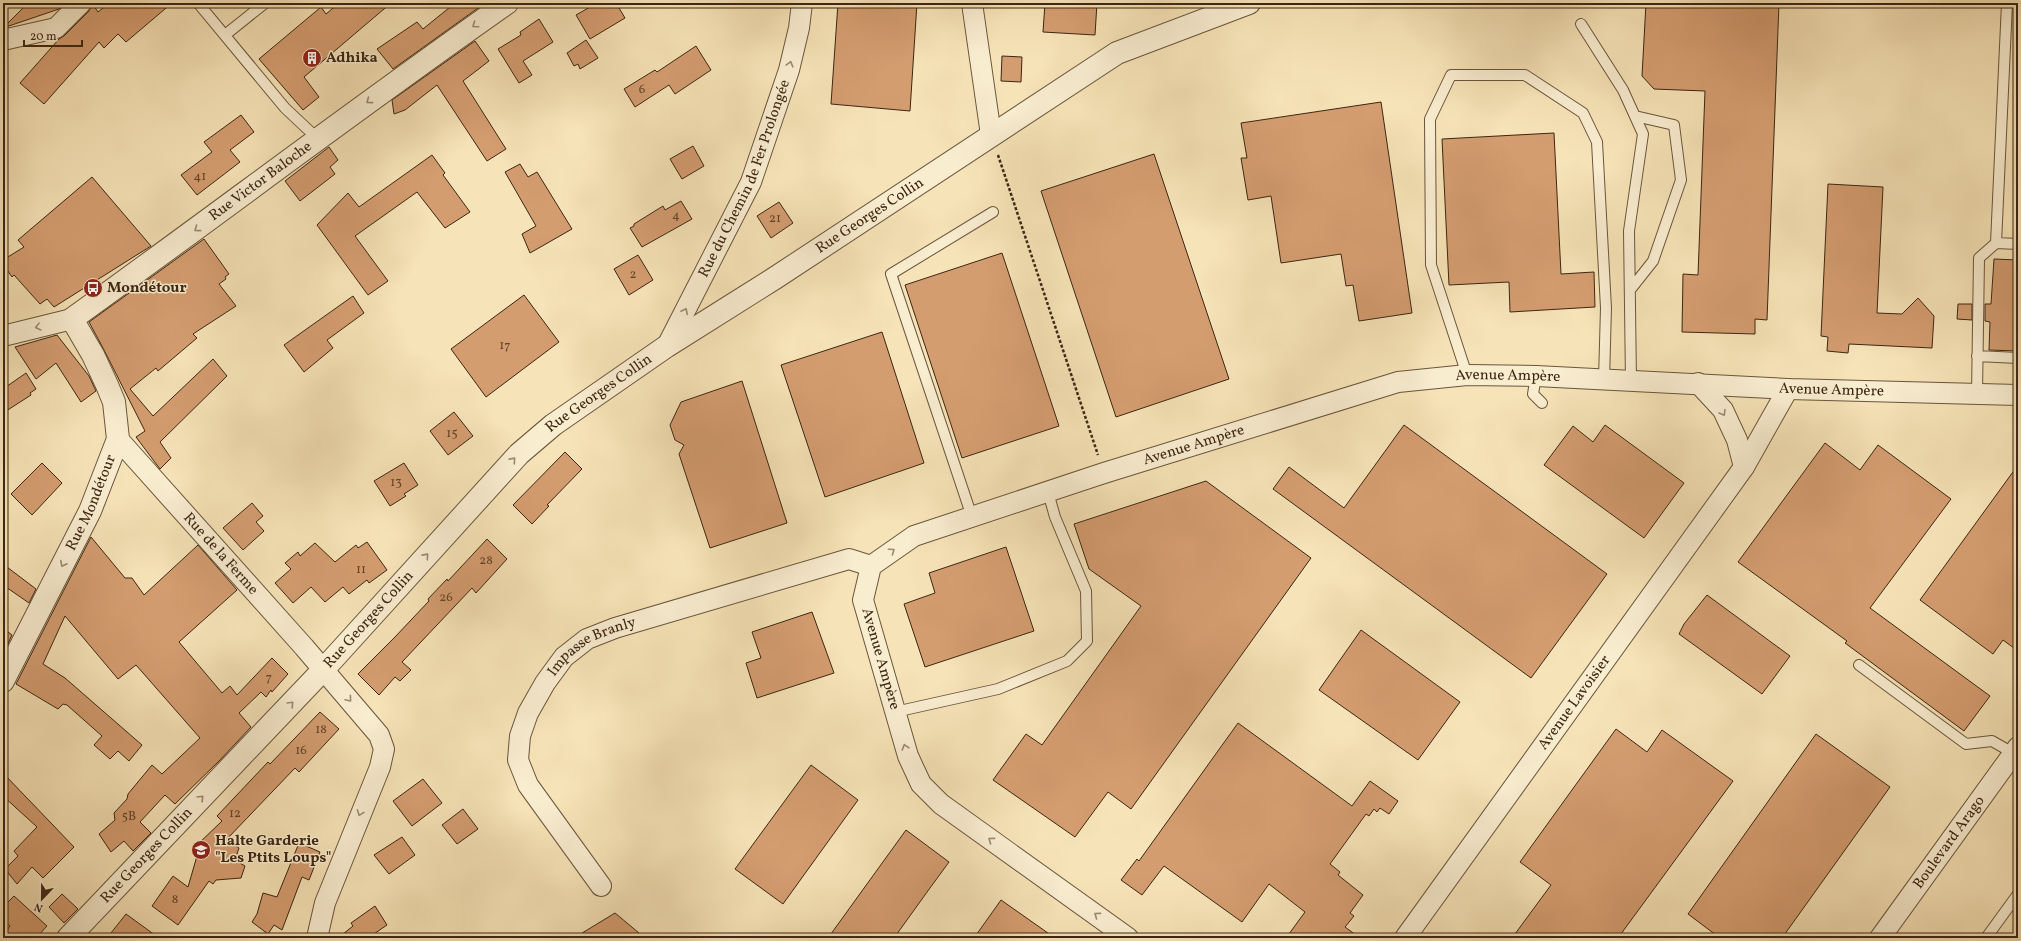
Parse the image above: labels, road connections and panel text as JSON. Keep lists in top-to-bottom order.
{
  "streets": {
    "street": [
      "Rue du Chemin de Fer Prolongée",
      "Rue Victor Baloche",
      "Rue Georges Collin",
      "Avenue Ampère",
      "Rue Mondétour",
      "Rue de la Ferme",
      "Impasse Branly",
      "Avenue Lavoisier",
      "Boulevard Arago"
    ]
  },
  "crossings": [
    ["Rue du Chemin de Fer Prolongée", "Rue Georges Collin"],
    ["Rue Victor Baloche", "Rue Mondétour"],
    ["Rue Georges Collin", "Rue de la Ferme"],
    ["Avenue Ampère", "Impasse Branly"],
    ["Avenue Ampère", "Avenue Lavoisier"],
    ["Rue Mondétour", "Rue de la Ferme"]
  ],
  "one_way": [
    "Rue du Chemin de Fer Prolongée",
    "Rue Victor Baloche",
    "Rue Georges Collin",
    "Rue Mondétour",
    "Rue de la Ferme"
  ],
  "places": {
    "building": ["Adhika"],
    "bus stop": ["Mondétour"],
    "school or university": ["Halte Garderie \"Les Ptits Loups\""]
  },
  "house_numbers": [
    "6",
    "41",
    "4",
    "21",
    "2",
    "17",
    "15",
    "13",
    "28",
    "11",
    "26",
    "7",
    "18",
    "16",
    "12",
    "5B",
    "8"
  ],
  "scale_bar": "20 m",
  "north": "bottom"
}
